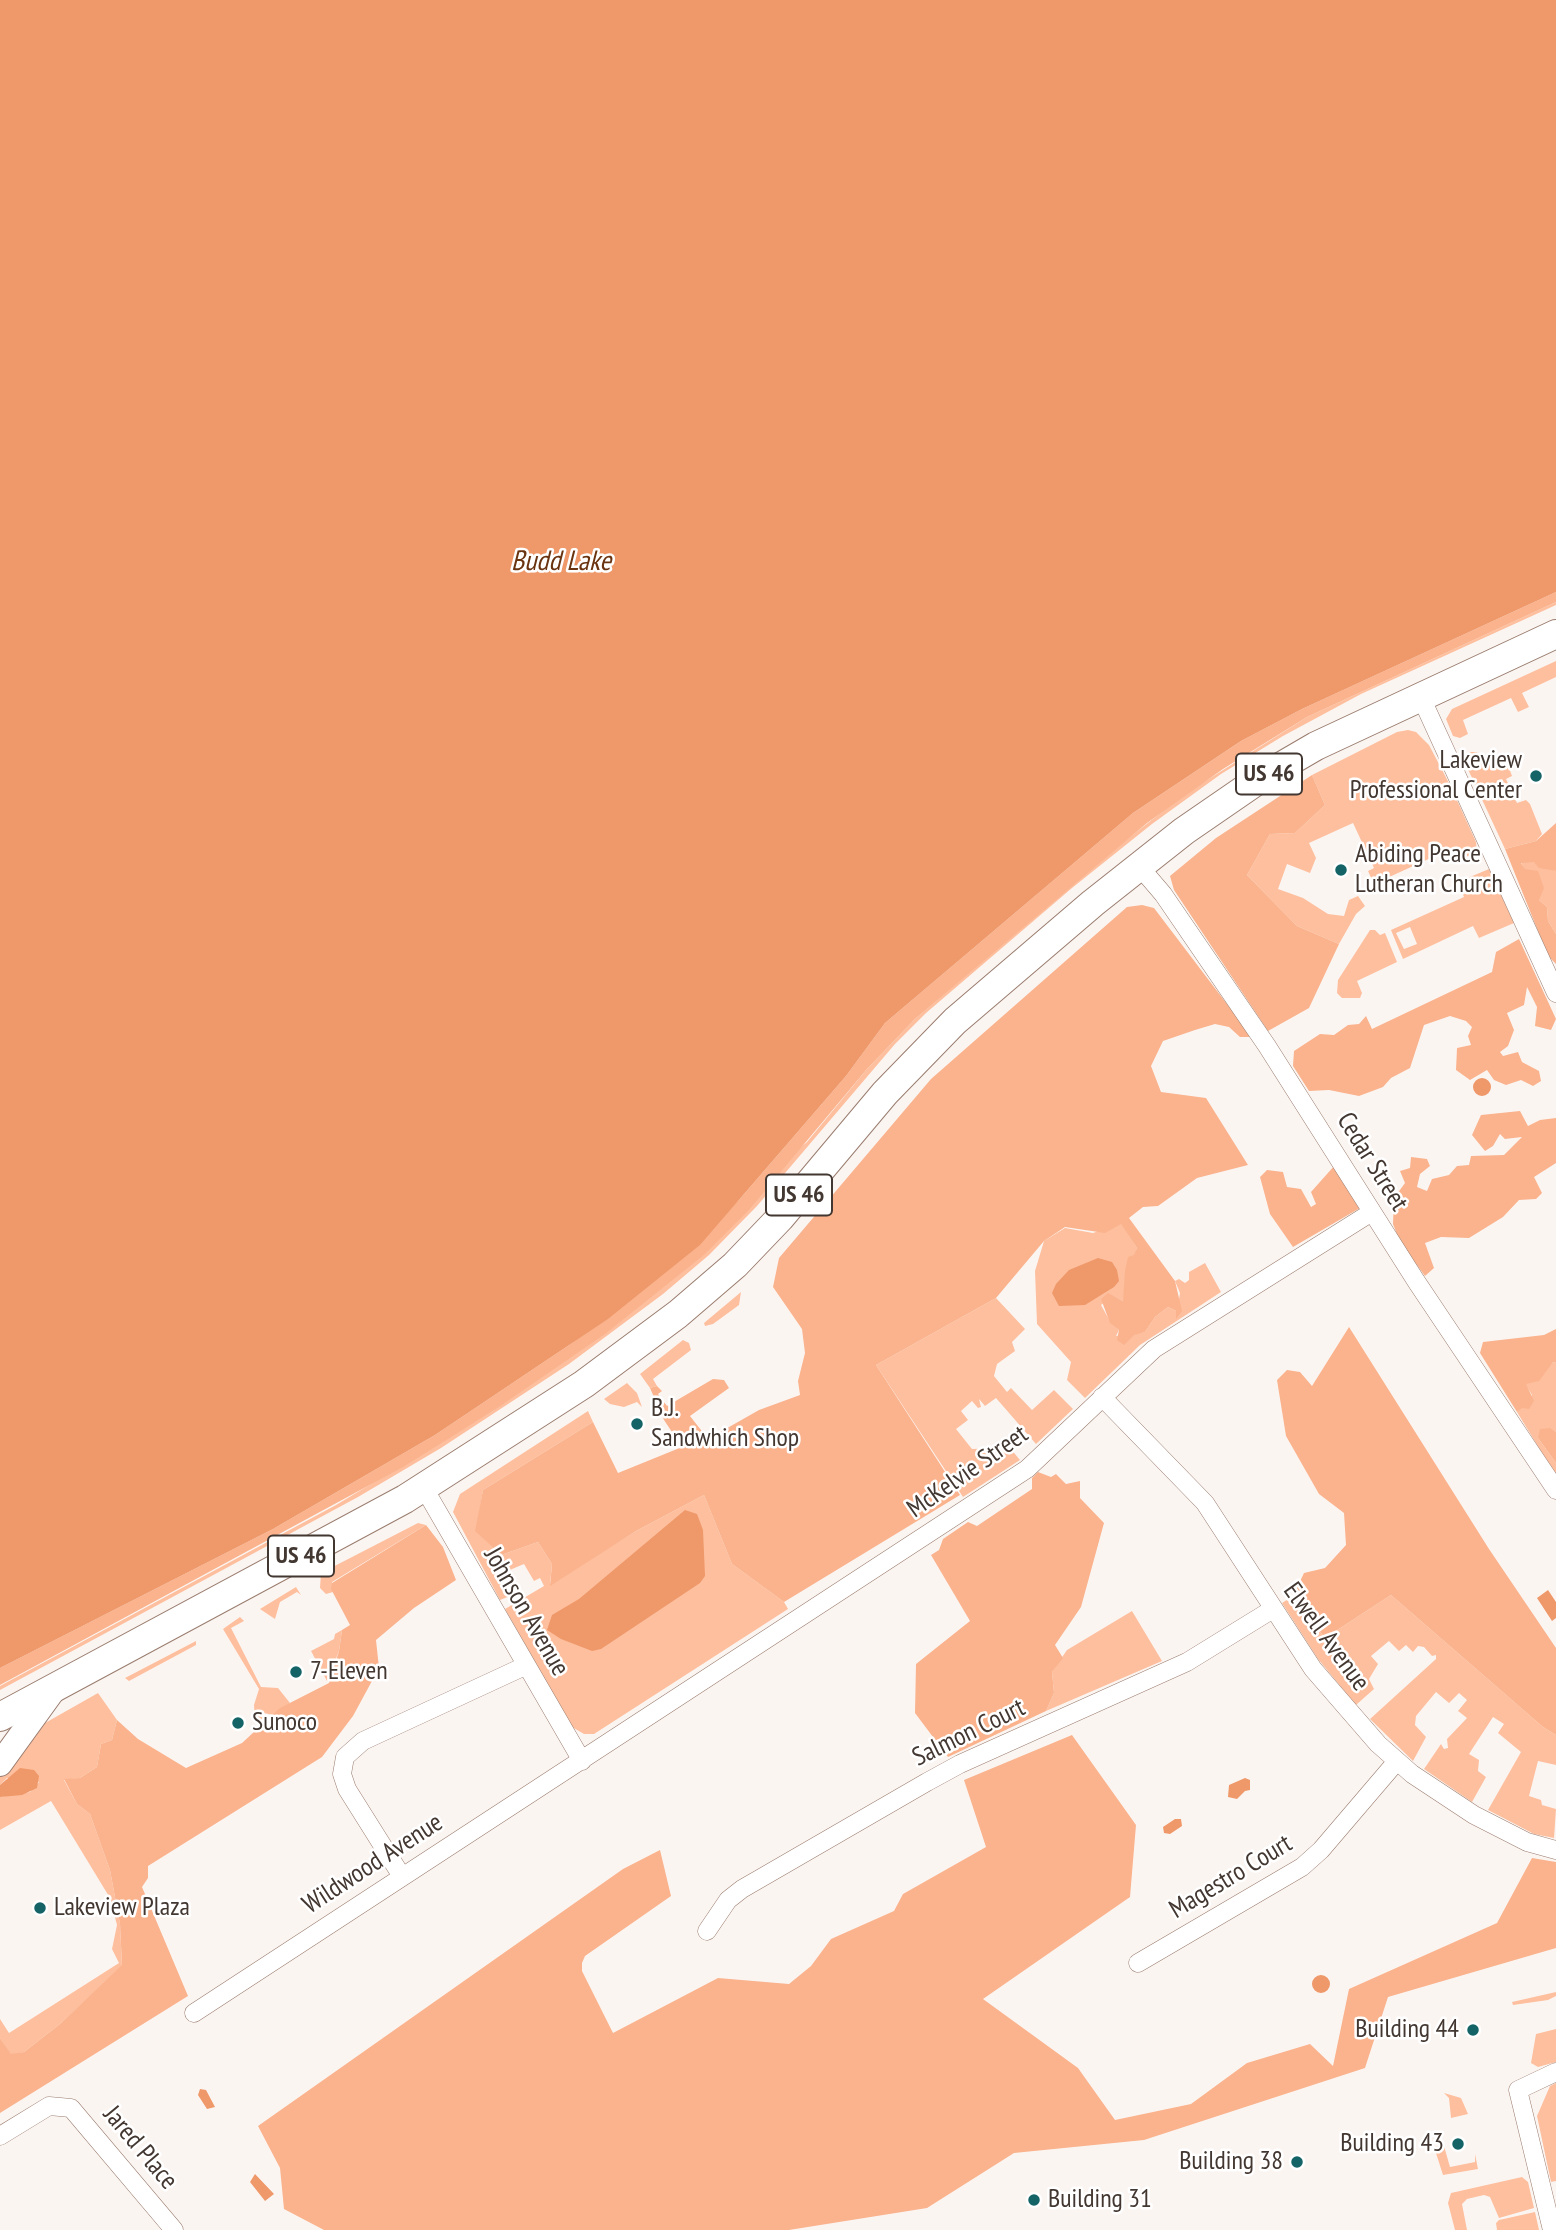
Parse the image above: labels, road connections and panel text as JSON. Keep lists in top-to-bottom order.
{
  "streets": {
    "main road": ["US 46"],
    "street": [
      "Cedar Street",
      "McKelvie Street",
      "Johnson Avenue",
      "Elwell Avenue",
      "Salmon Court",
      "Wildwood Avenue",
      "Magestro Court",
      "Jared Place"
    ]
  },
  "crossings": [
    ["US 46", "Cedar Street"],
    ["US 46", "Johnson Avenue"],
    ["Cedar Street", "McKelvie Street"],
    ["McKelvie Street", "Johnson Avenue"],
    ["McKelvie Street", "Elwell Avenue"],
    ["McKelvie Street", "Wildwood Avenue"],
    ["Johnson Avenue", "Wildwood Avenue"],
    ["Elwell Avenue", "Salmon Court"],
    ["Elwell Avenue", "Magestro Court"]
  ],
  "water": ["Budd Lake"],
  "places": [
    "Lakeview Professional Center",
    "Abiding Peace Lutheran Church",
    "B.J. Sandwhich Shop",
    "7-Eleven",
    "Sunoco",
    "Lakeview Plaza",
    "Building 44",
    "Building 43",
    "Building 38",
    "Building 31"
  ]
}
